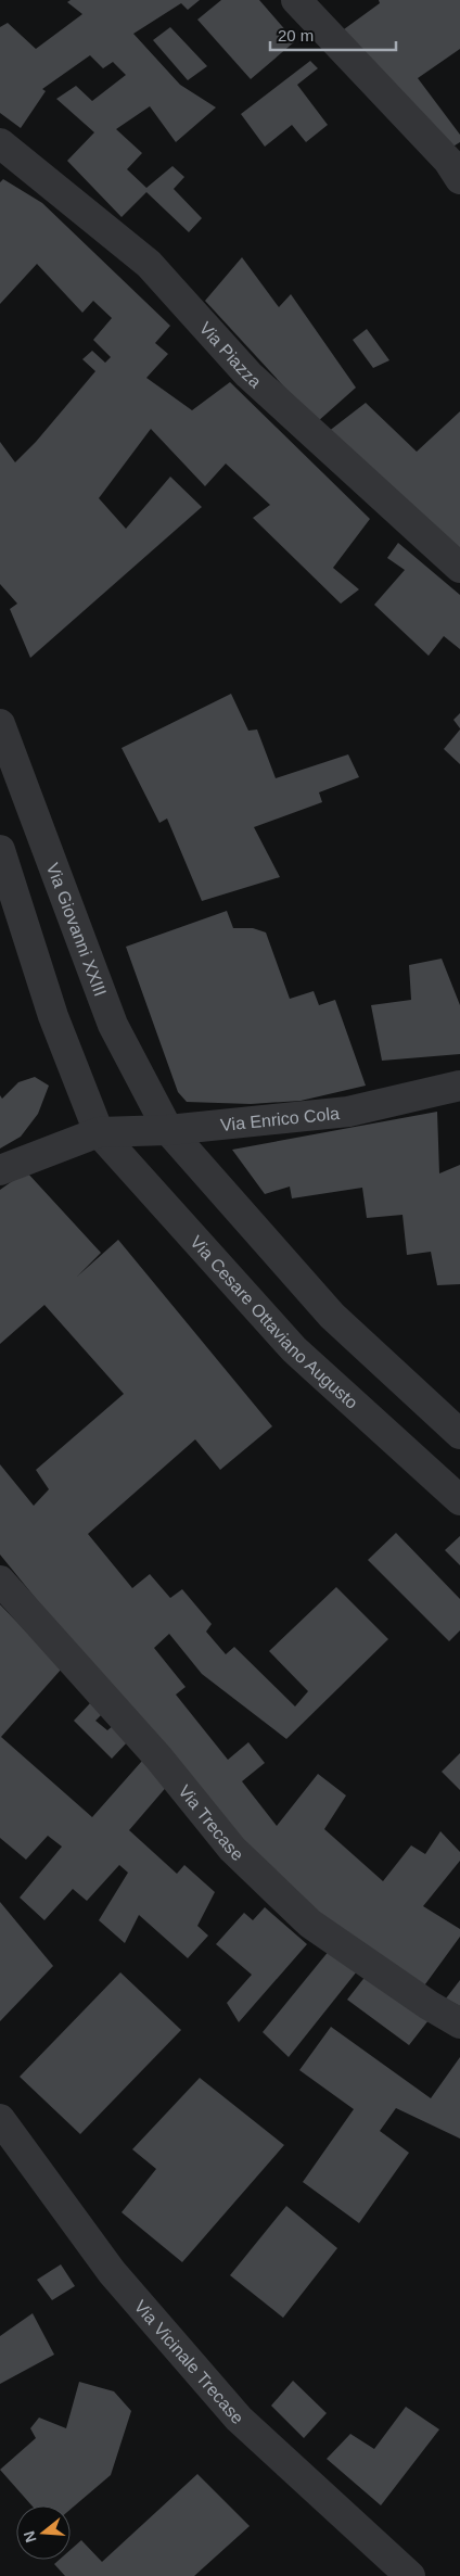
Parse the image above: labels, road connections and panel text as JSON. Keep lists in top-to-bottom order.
{
  "streets": {
    "street": [
      "Via Piazza",
      "Via Giovanni XXIII",
      "Via Enrico Cola",
      "Via Cesare Ottaviano Augusto",
      "Via Trecase",
      "Via Vicinale Trecase"
    ]
  },
  "crossings": [
    ["Via Giovanni XXIII", "Via Enrico Cola"],
    ["Via Enrico Cola", "Via Cesare Ottaviano Augusto"]
  ],
  "scale_bar": "20 m",
  "north": "left"
}
